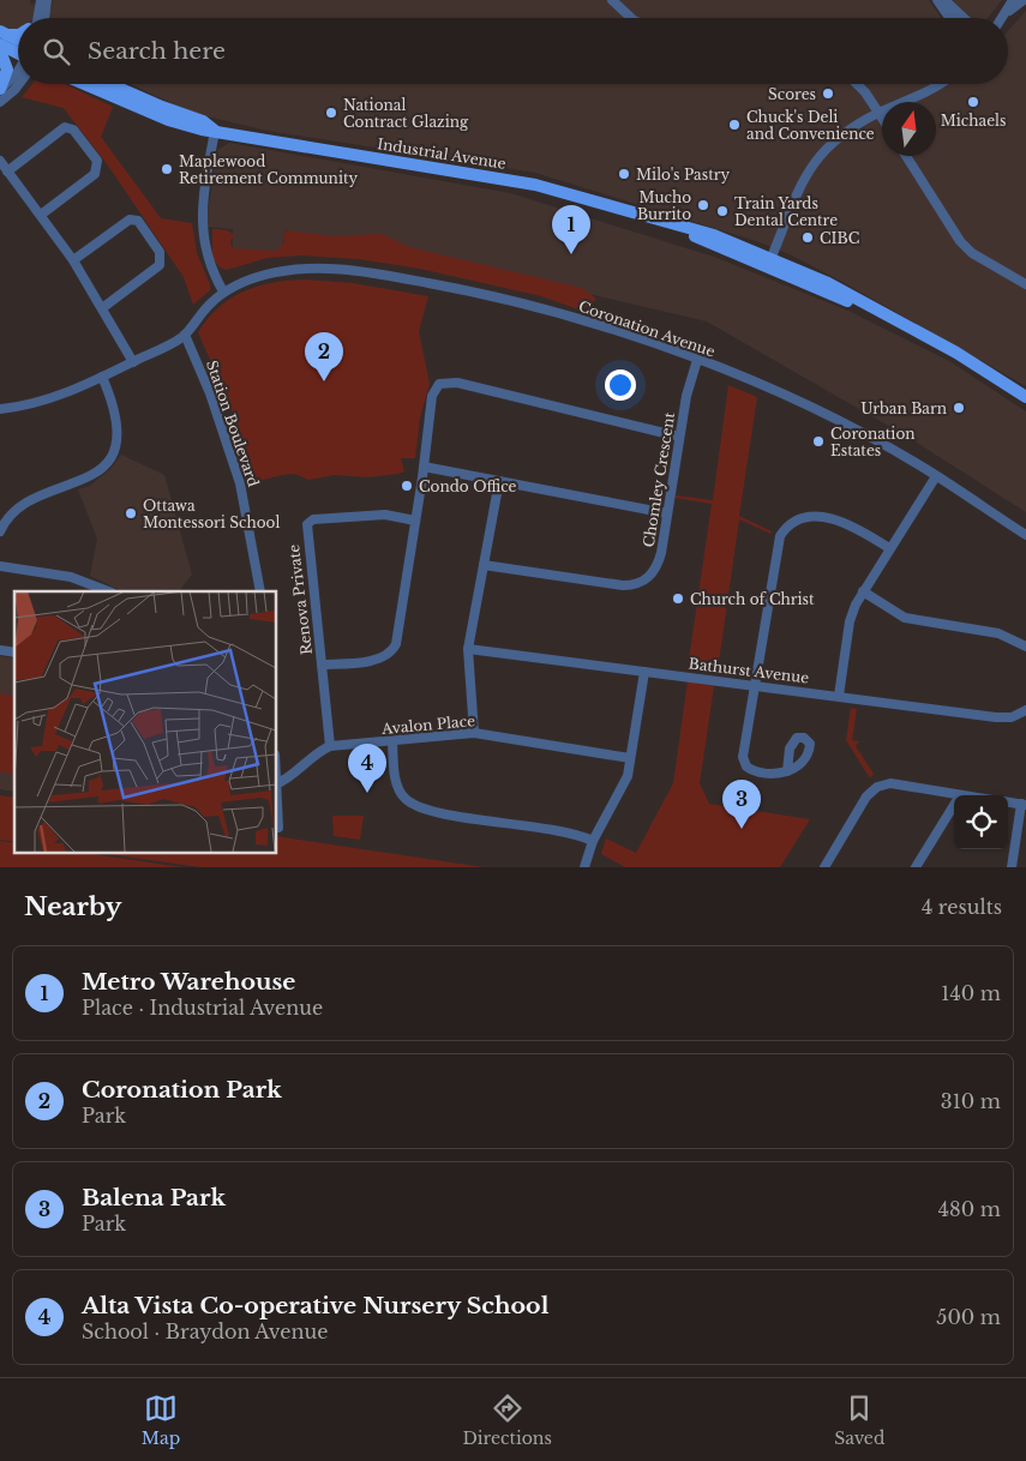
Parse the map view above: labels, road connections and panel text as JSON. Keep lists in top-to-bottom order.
{
  "streets": {
    "main road": ["Industrial Avenue"],
    "street": [
      "Coronation Avenue",
      "Station Boulevard",
      "Chomley Crescent",
      "Renova Private",
      "Bathurst Avenue",
      "Avalon Place"
    ]
  },
  "crossings": [
    ["Coronation Avenue", "Chomley Crescent"],
    ["Renova Private", "Avalon Place"]
  ],
  "places": [
    "Scores",
    "Michaels",
    "National Contract Glazing",
    "Chuck's Deli and Convenience",
    "Maplewood Retirement Community",
    "Milo's Pastry",
    "Mucho Burrito",
    "Train Yards Dental Centre",
    "CIBC",
    "Urban Barn",
    "Coronation Estates",
    "Condo Office",
    "Ottawa Montessori School",
    "Church of Christ"
  ],
  "north": "top",
  "page": {
    "search": "Search here",
    "pins": [
      "1",
      "2",
      "4",
      "3"
    ],
    "heading": ["Nearby", "4 results"],
    "list": [
      {
        "mark": "1",
        "name": "Metro Warehouse",
        "note": "Place · Industrial Avenue",
        "value": "140 m"
      },
      {
        "mark": "2",
        "name": "Coronation Park",
        "note": "Park",
        "value": "310 m"
      },
      {
        "mark": "3",
        "name": "Balena Park",
        "note": "Park",
        "value": "480 m"
      },
      {
        "mark": "4",
        "name": "Alta Vista Co-operative Nursery School",
        "note": "School · Braydon Avenue",
        "value": "500 m"
      }
    ],
    "nav": ["Map", "Directions", "Saved"]
  }
}
